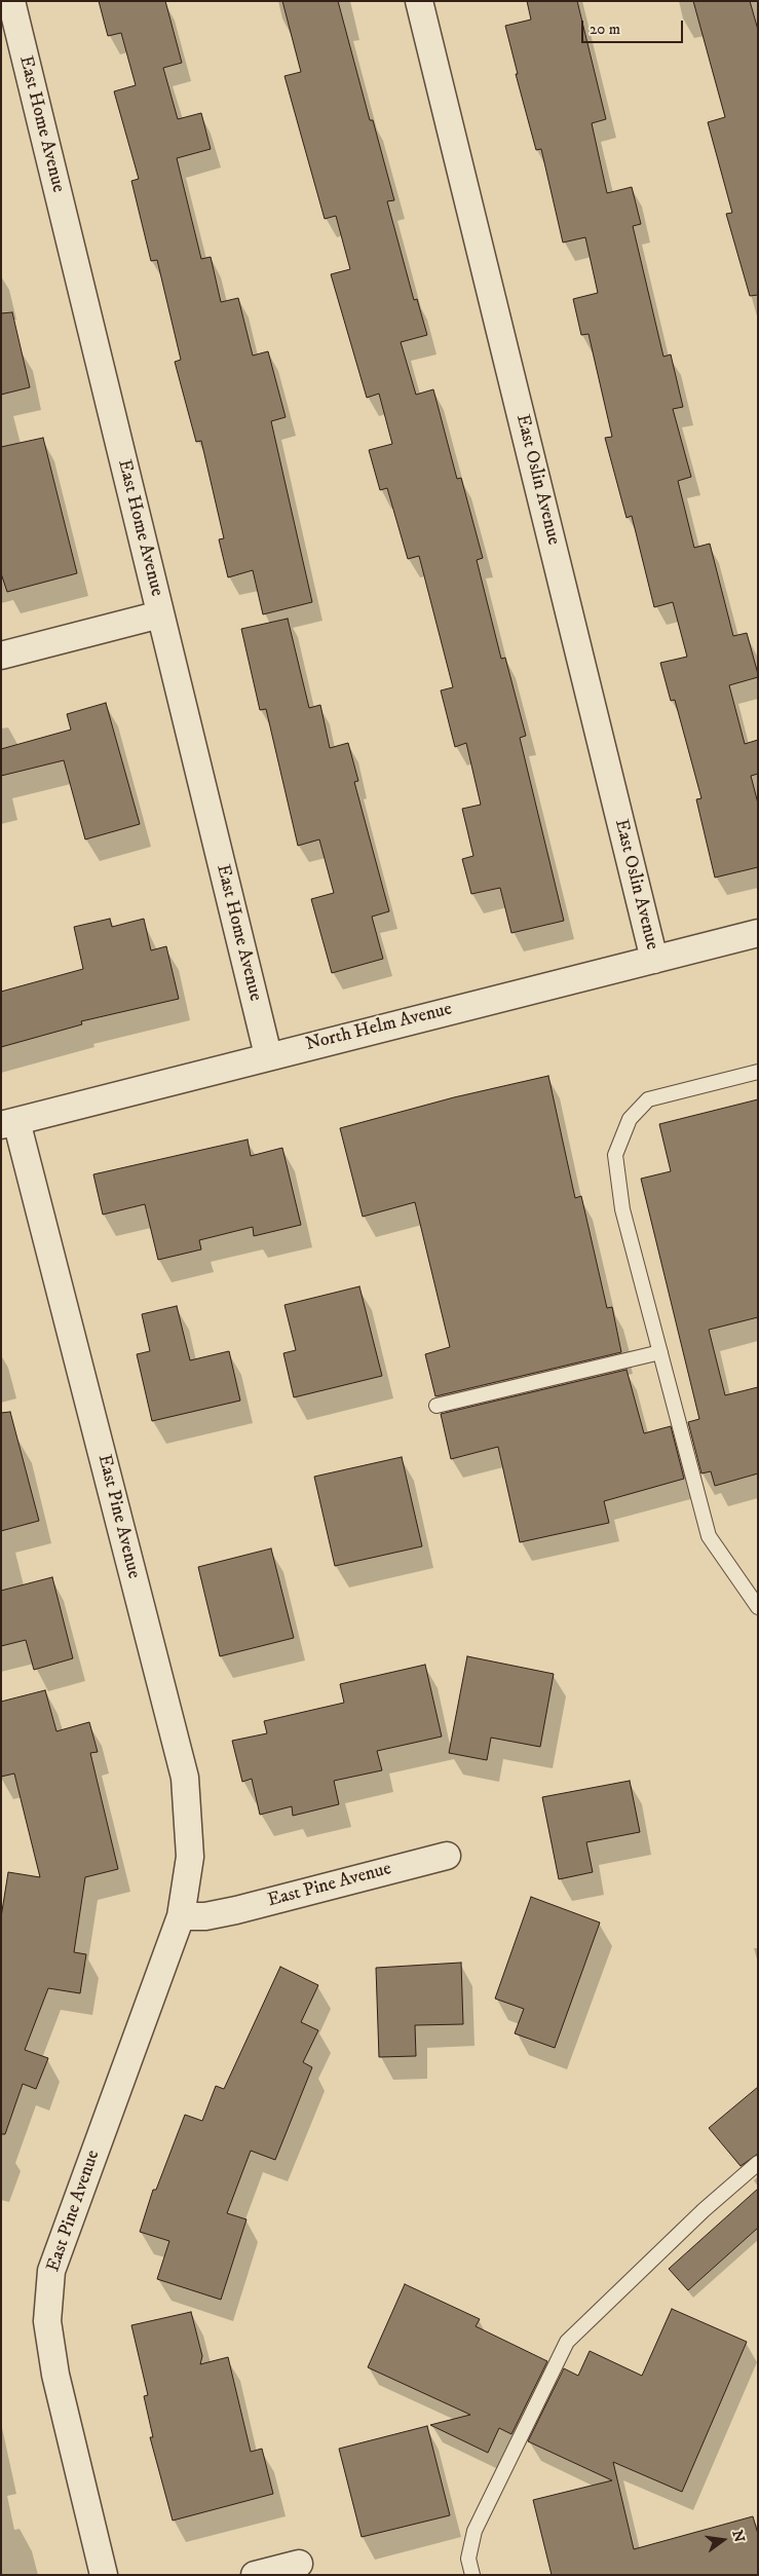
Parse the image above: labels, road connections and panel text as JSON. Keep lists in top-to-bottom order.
{
  "streets": {
    "street": [
      "East Home Avenue",
      "East Oslin Avenue",
      "North Helm Avenue",
      "East Pine Avenue"
    ]
  },
  "crossings": [
    ["East Home Avenue", "North Helm Avenue"],
    ["East Oslin Avenue", "North Helm Avenue"],
    ["North Helm Avenue", "East Pine Avenue"]
  ],
  "scale_bar": "20 m",
  "north": "right"
}
